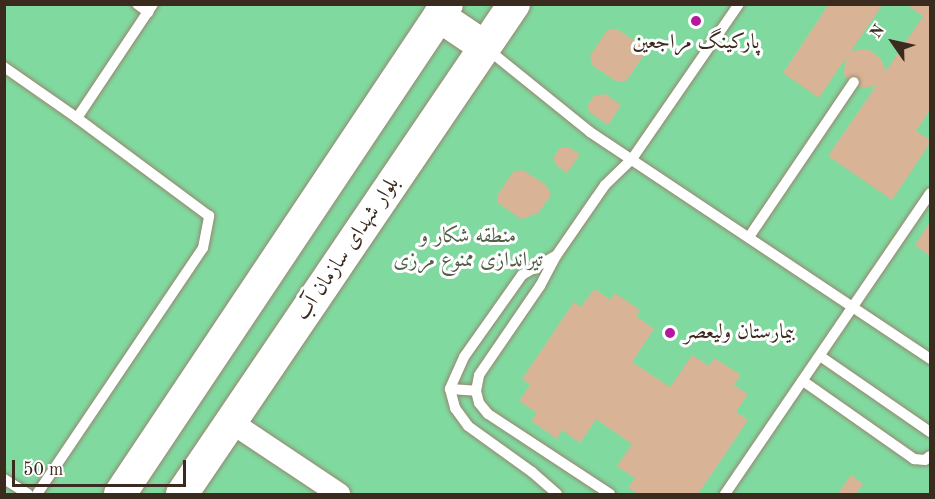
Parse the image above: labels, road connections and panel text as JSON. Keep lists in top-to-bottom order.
{
  "streets": {
    "main road": ["بلوار شهدای سازمان آب"]
  },
  "parks": ["منطقه شکار و تیراندازی ممنوع مرزی"],
  "places": ["پارکینگ مراجعین", "بیمارستان ولیعصر"],
  "scale_bar": "50 m",
  "north": "top left"
}
